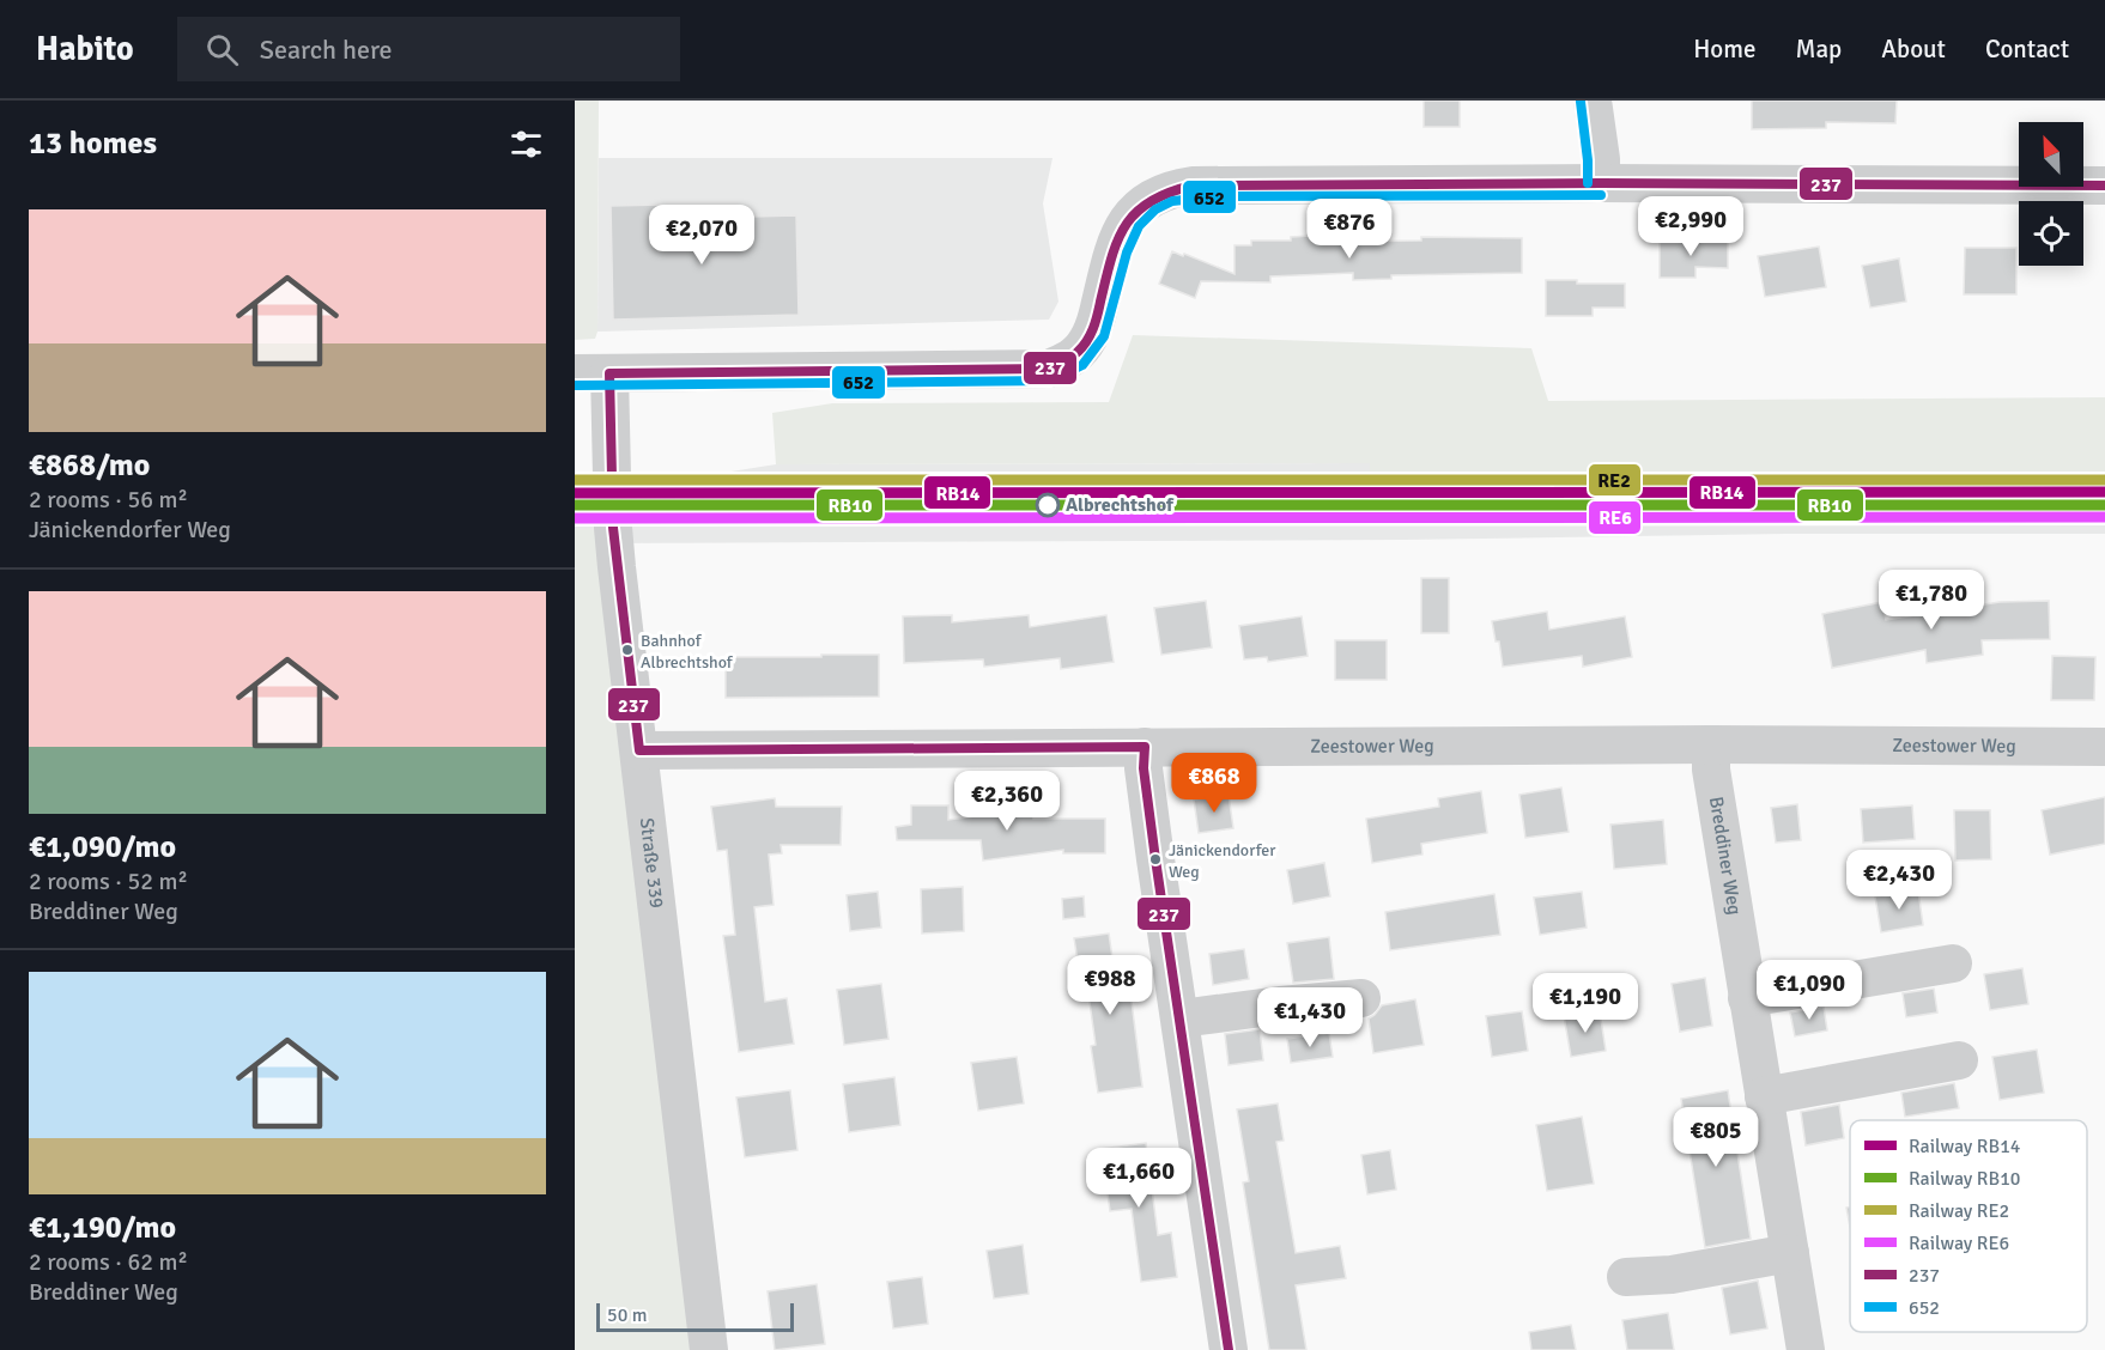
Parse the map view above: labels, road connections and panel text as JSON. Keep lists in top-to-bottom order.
{
  "streets": {
    "street": ["Zeestower Weg", "Breddiner Weg", "Straße 339"]
  },
  "crossings": [
    ["Zeestower Weg", "Breddiner Weg"],
    ["Zeestower Weg", "Straße 339"]
  ],
  "places": ["Albrechtshof", "Bahnhof Albrechtshof", "Jänickendorfer Weg"],
  "lines": [
    "transit line 652",
    "transit line 237",
    "rail line RE2",
    "rail line RB14",
    "rail line RB10",
    "rail line RE6"
  ],
  "legend": [
    "Railway RB14",
    "Railway RB10",
    "Railway RE2",
    "Railway RE6",
    "237",
    "652"
  ],
  "scale_bar": "50 m",
  "north": "top left",
  "page": {
    "header": "Habito",
    "search": "Search here",
    "nav": [
      "Home",
      "Map",
      "About",
      "Contact"
    ],
    "heading": "13 homes",
    "list": [
      {
        "name": "€868/mo",
        "note": "2 rooms · 56 m² · Jänickendorfer Weg"
      },
      {
        "name": "€1,090/mo",
        "note": "2 rooms · 52 m² · Breddiner Weg"
      },
      {
        "name": "€1,190/mo",
        "note": "2 rooms · 62 m² · Breddiner Weg"
      }
    ],
    "price": [
      "€2,990",
      "€876",
      "€2,070",
      "€1,780",
      "€868",
      "€2,360",
      "€2,430",
      "€988",
      "€1,090",
      "€1,190",
      "€1,430",
      "€805",
      "€1,660"
    ],
    "scale": "50 m"
  }
}
